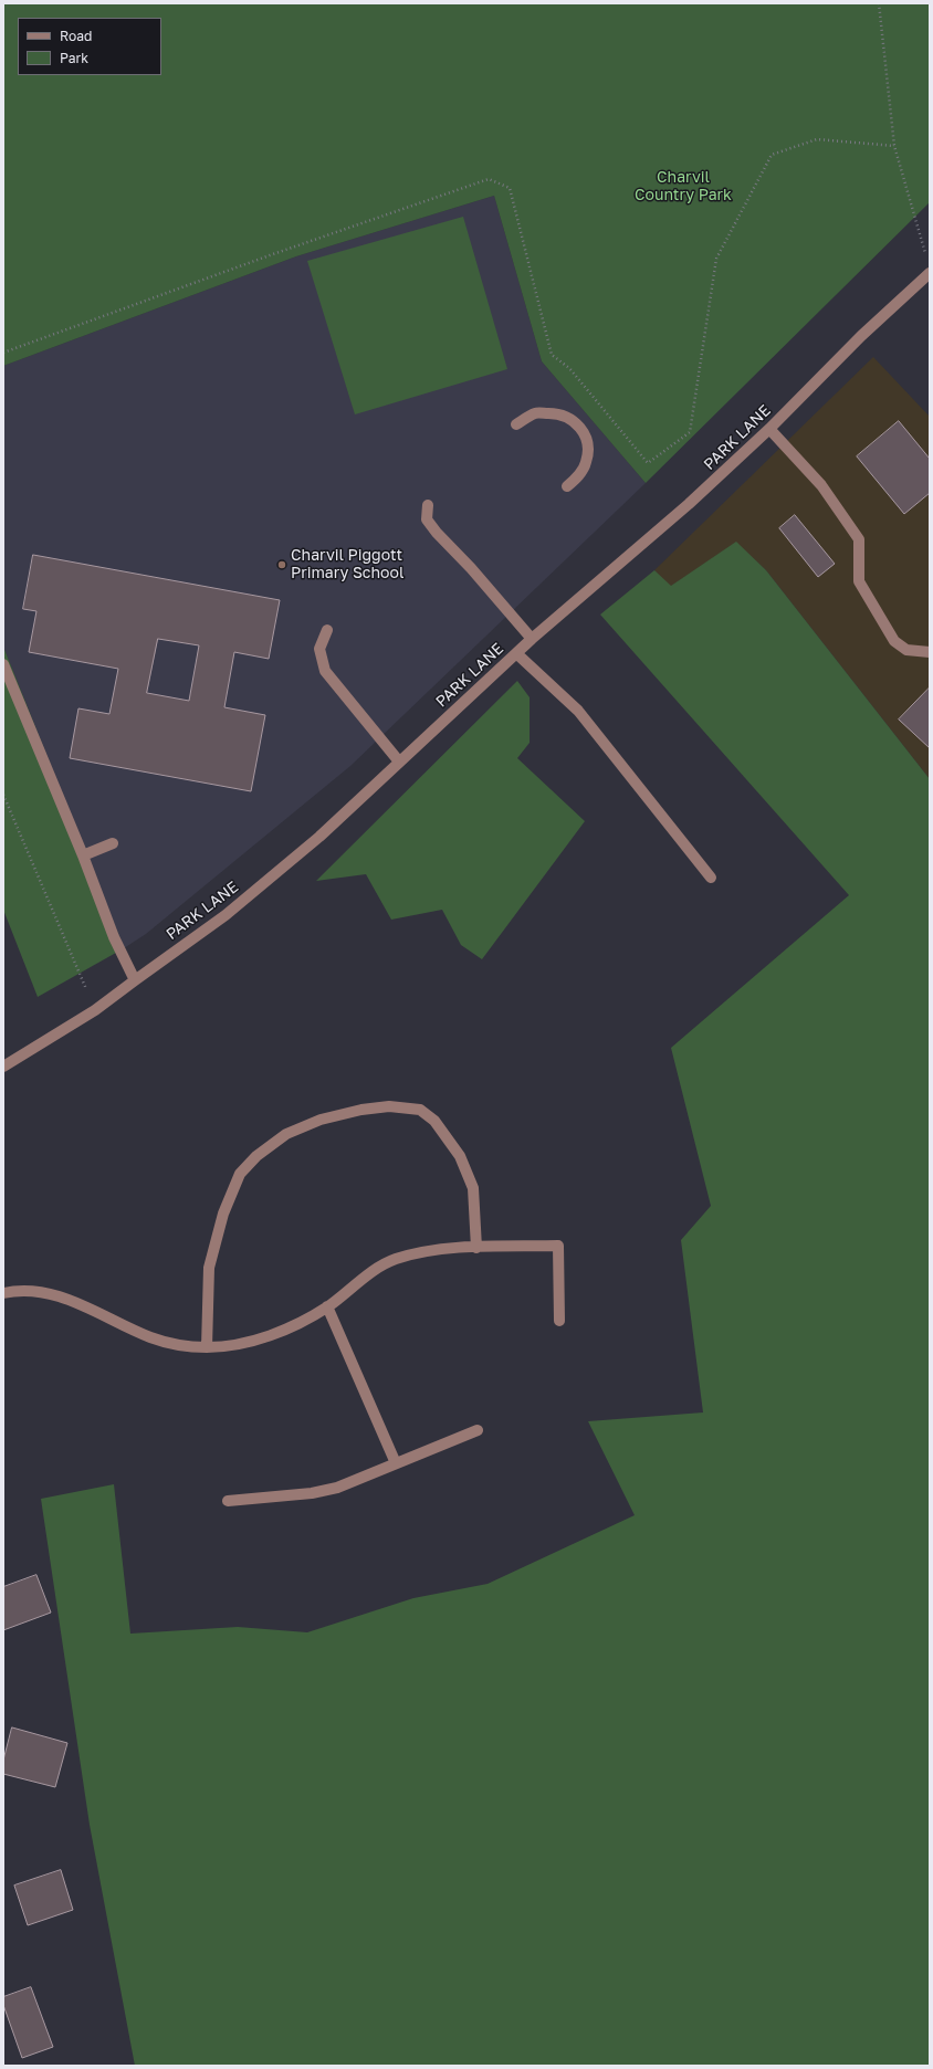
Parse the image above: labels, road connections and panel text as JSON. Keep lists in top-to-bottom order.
{
  "streets": {
    "street": ["PARK LANE"]
  },
  "parks": ["Charvil Country Park"],
  "places": ["Charvil Piggott Primary School"],
  "legend": ["Road", "Park"]
}
